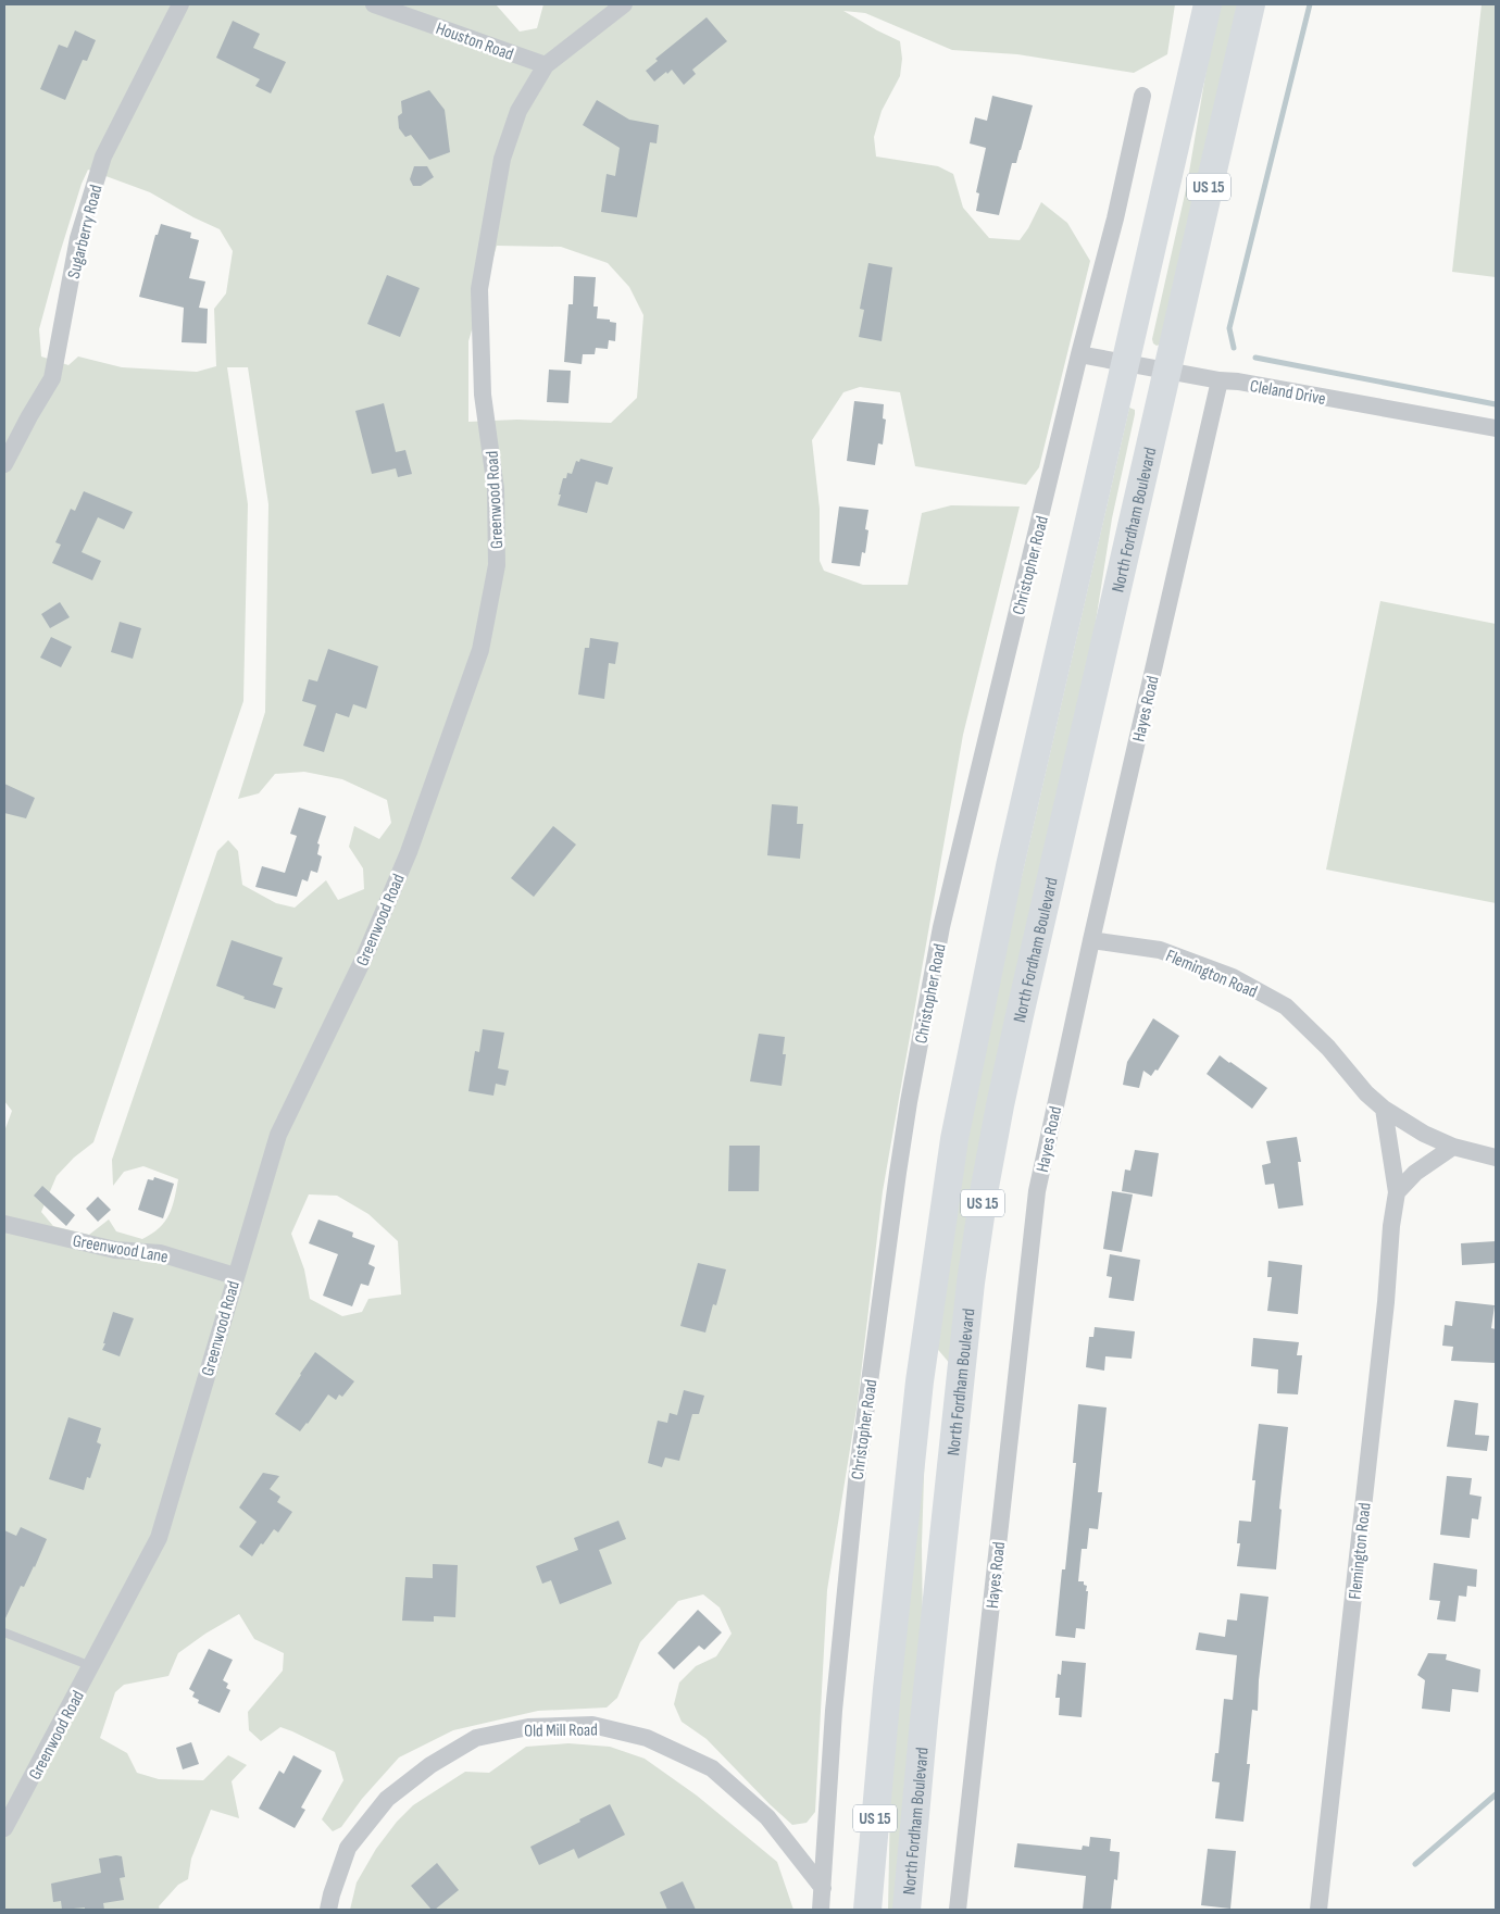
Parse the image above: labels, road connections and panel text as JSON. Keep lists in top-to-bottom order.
{
  "streets": {
    "highway": ["US 15", "North Fordham Boulevard"],
    "street": [
      "Houston Road",
      "Sugarberry Road",
      "Cleland Drive",
      "Greenwood Road",
      "Christopher Road",
      "Hayes Road",
      "Flemington Road",
      "Greenwood Lane",
      "Old Mill Road"
    ]
  },
  "crossings": [
    ["Houston Road", "Greenwood Road"],
    ["US 15", "Cleland Drive"],
    ["Cleland Drive", "North Fordham Boulevard"],
    ["Cleland Drive", "Christopher Road"],
    ["Cleland Drive", "Hayes Road"],
    ["Greenwood Road", "Greenwood Lane"],
    ["Christopher Road", "Old Mill Road"],
    ["Hayes Road", "Flemington Road"]
  ]
}
